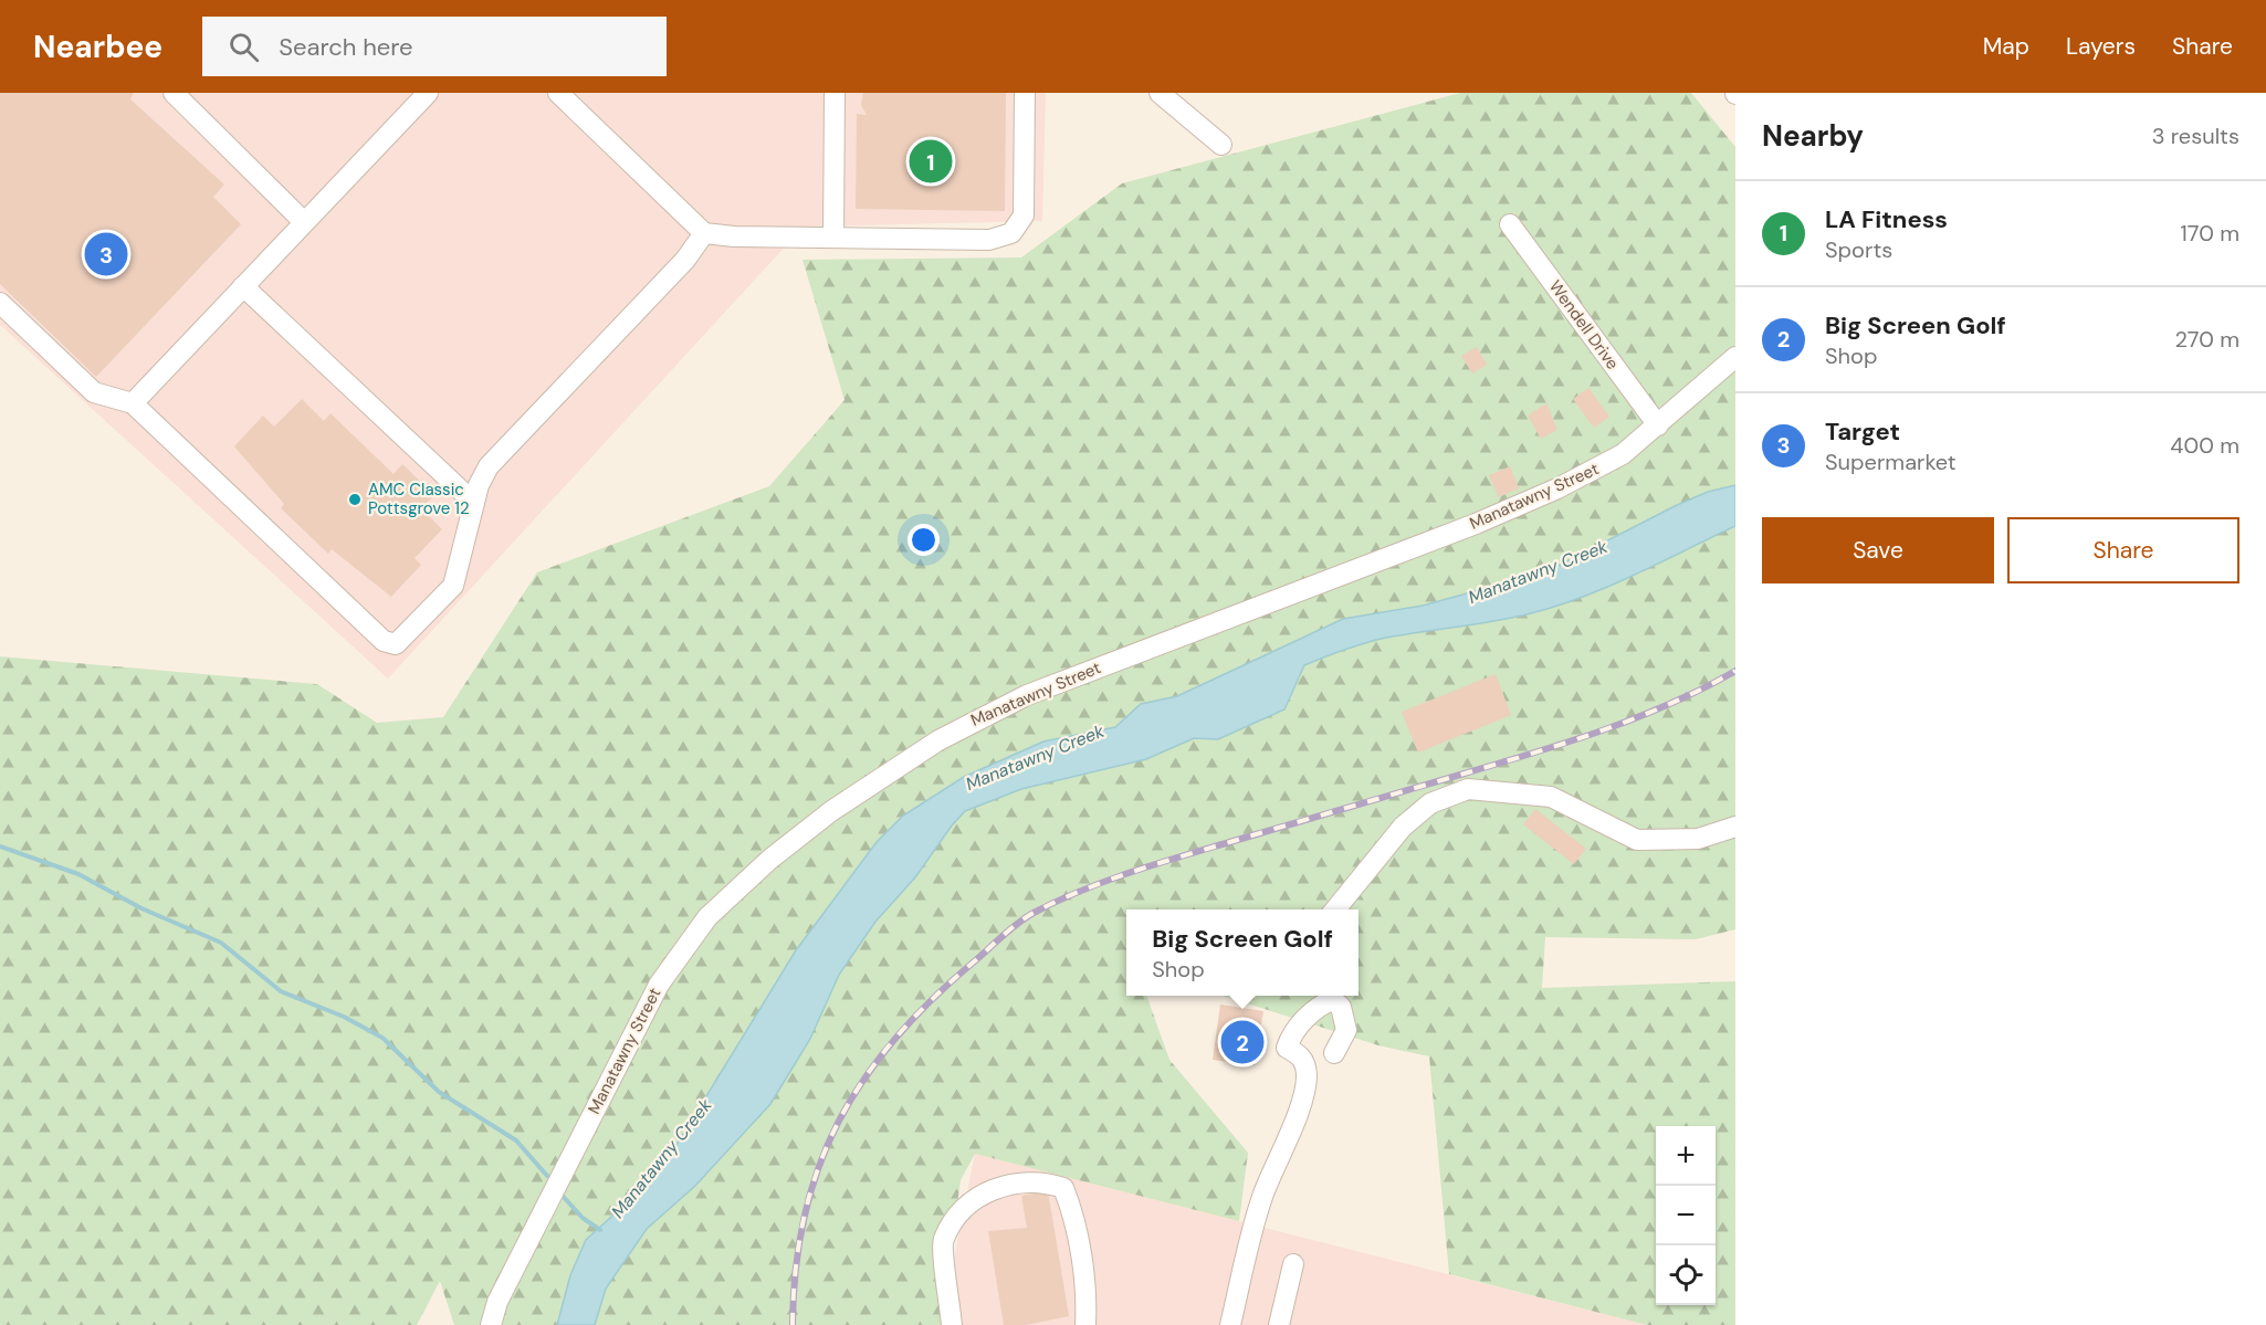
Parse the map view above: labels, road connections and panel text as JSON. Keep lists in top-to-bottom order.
{
  "streets": {
    "street": ["Wendell Drive", "Manatawny Street"]
  },
  "crossings": [
    ["Wendell Drive", "Manatawny Street"]
  ],
  "water": ["Manatawny Creek"],
  "places": ["AMC Classic Pottsgrove 12"],
  "page": {
    "header": "Nearbee",
    "search": "Search here",
    "nav": ["Map", "Layers", "Share"],
    "heading": ["Nearby", "3 results"],
    "pins": ["1", "3", "2"],
    "list": [
      {
        "mark": "1",
        "name": "LA Fitness",
        "note": "Sports",
        "value": "170 m"
      },
      {
        "mark": "2",
        "name": "Big Screen Golf",
        "note": "Shop",
        "value": "270 m"
      },
      {
        "mark": "3",
        "name": "Target",
        "note": "Supermarket",
        "value": "400 m"
      }
    ],
    "buttons": ["Save", "Share"],
    "popup": ["Big Screen Golf", "Shop"],
    "map_buttons": ["+", "−"]
  }
}
